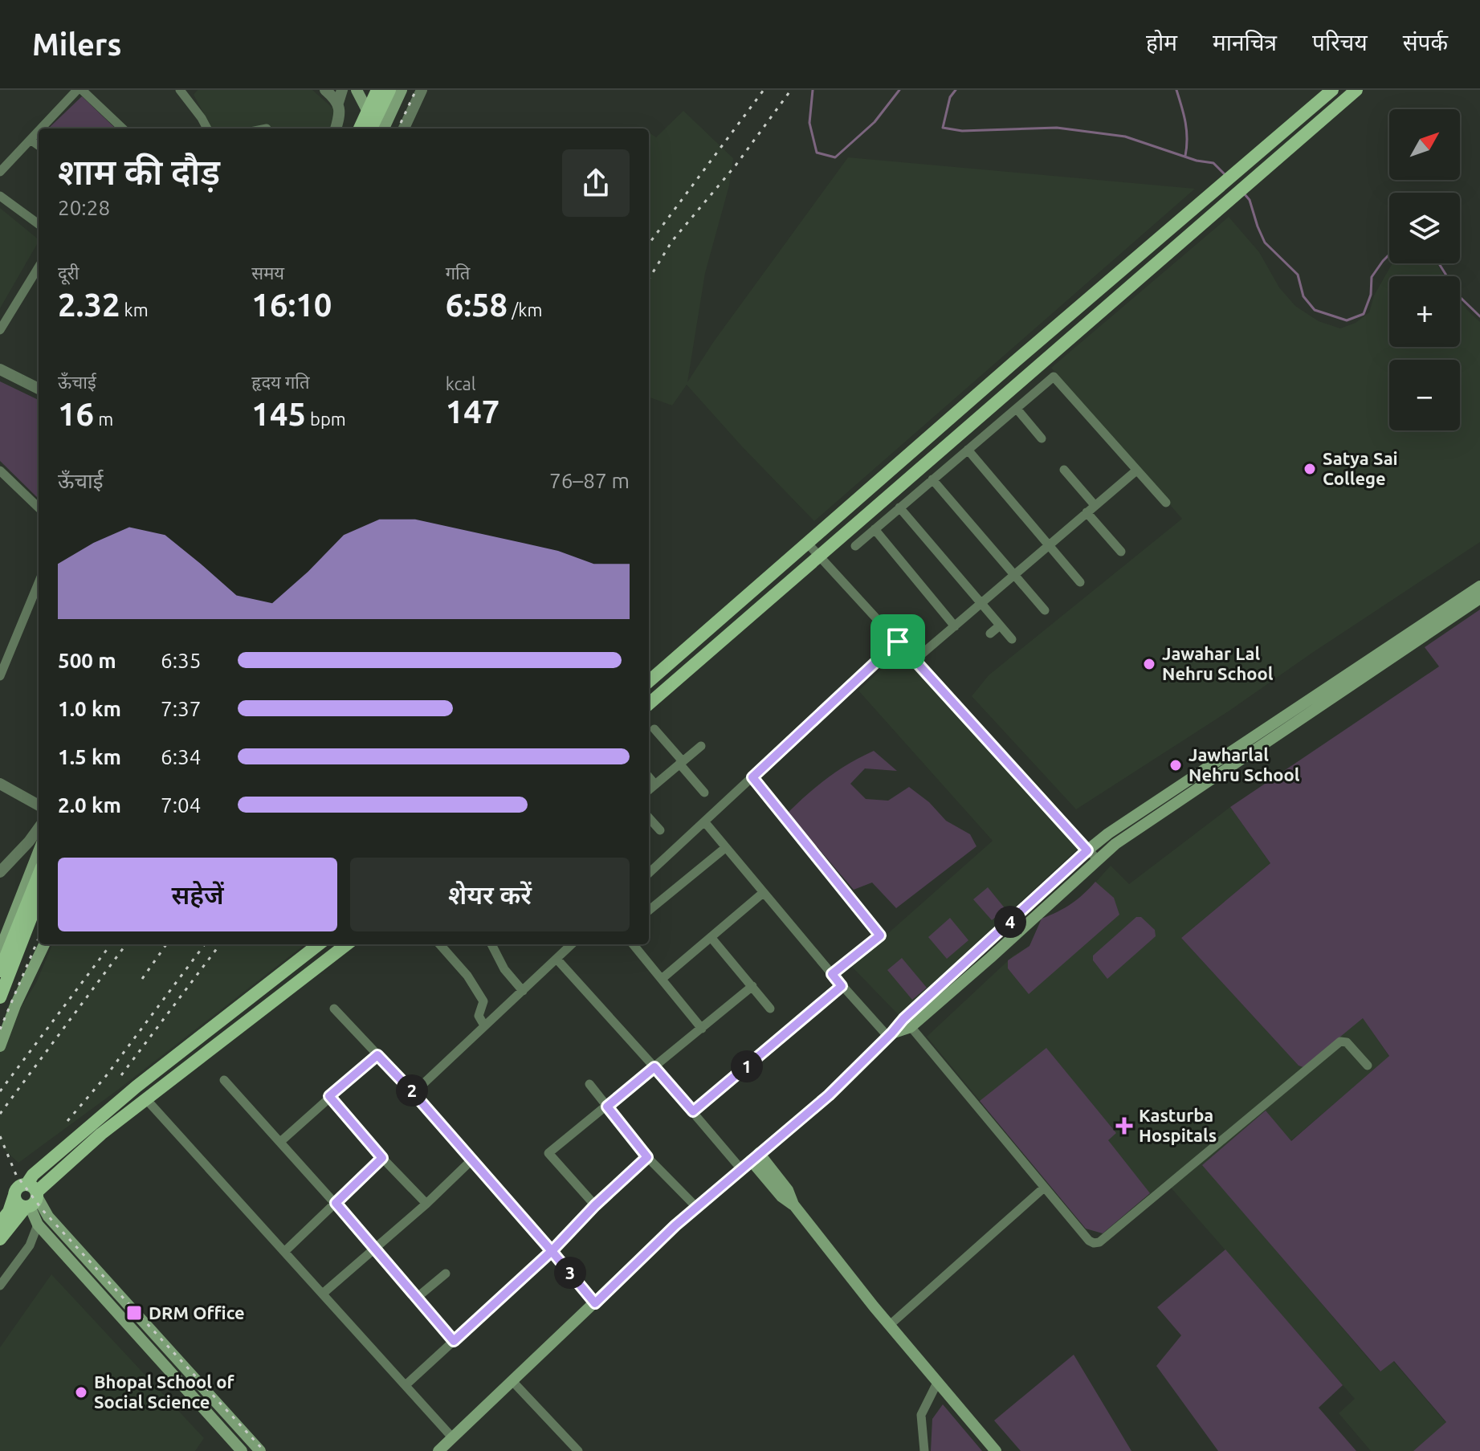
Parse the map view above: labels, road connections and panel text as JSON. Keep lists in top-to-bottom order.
{
  "places": {
    "other": [
      "Satya Sai College",
      "Jawahar Lal Nehru School",
      "Jawharlal Nehru School",
      "Bhopal School of Social Science"
    ],
    "health": ["Kasturba Hospitals"],
    "transit": ["DRM Office"]
  },
  "north": "top right",
  "page": {
    "header": "Milers",
    "nav": [
      "होम",
      "मानचित्र",
      "परिचय",
      "संपर्क"
    ],
    "map_buttons": ["+", "−"],
    "heading": ["शाम की दौड़", "20:28"],
    "stats": [
      ["दूरी", "2.32 km"],
      ["समय", "16:10"],
      ["गति", "6:58 /km"],
      ["ऊँचाई", "16 m"],
      ["हृदय गति", "145 bpm"],
      ["kcal", "147"]
    ],
    "chart": ["ऊँचाई", "76–87 m"],
    "list": [
      {
        "name": "500 m",
        "note": "6:35"
      },
      {
        "name": "1.0 km",
        "note": "7:37"
      },
      {
        "name": "1.5 km",
        "note": "6:34"
      },
      {
        "name": "2.0 km",
        "note": "7:04"
      }
    ],
    "buttons": ["सहेजें", "शेयर करें"],
    "pins": [
      "4",
      "1",
      "2",
      "3"
    ]
  }
}
